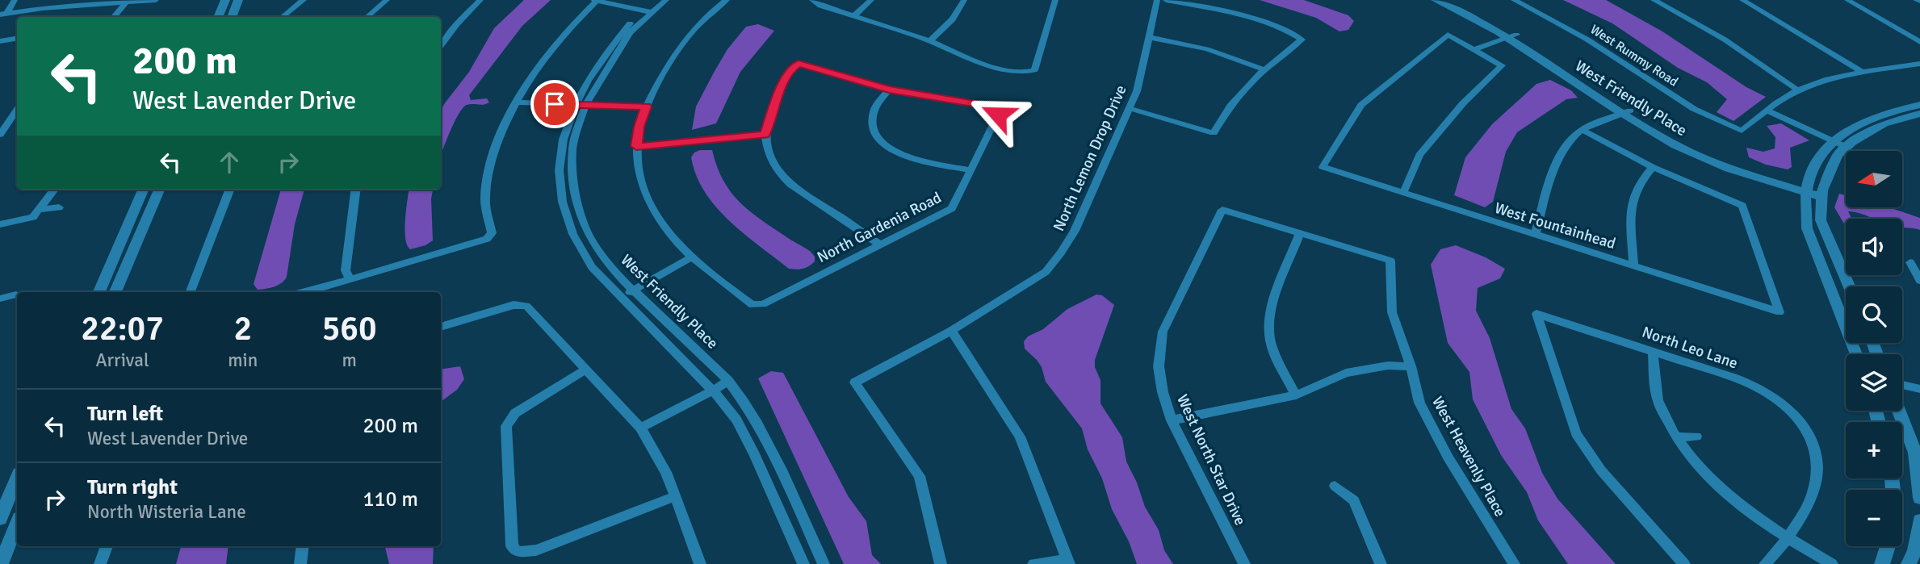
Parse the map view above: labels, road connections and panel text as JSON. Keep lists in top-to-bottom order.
{
  "streets": {
    "street": [
      "West Rummy Road",
      "West Friendly Place",
      "North Lemon Drop Drive",
      "West Fountainhead",
      "North Gardenia Road",
      "North Leo Lane",
      "West Heavenly Place",
      "West North Star Drive"
    ]
  },
  "crossings": [
    ["West Heavenly Place", "West North Star Drive"]
  ],
  "north": "left",
  "page": {
    "turn": ["200 m", "West Lavender Drive"],
    "map_buttons": ["+", "−"],
    "eta": [
      "22:07",
      "Arrival",
      "2",
      "min",
      "560",
      "m"
    ],
    "list": [
      {
        "name": "Turn left",
        "note": "West Lavender Drive",
        "value": "200 m"
      },
      {
        "name": "Turn right",
        "note": "North Wisteria Lane",
        "value": "110 m"
      }
    ]
  }
}
